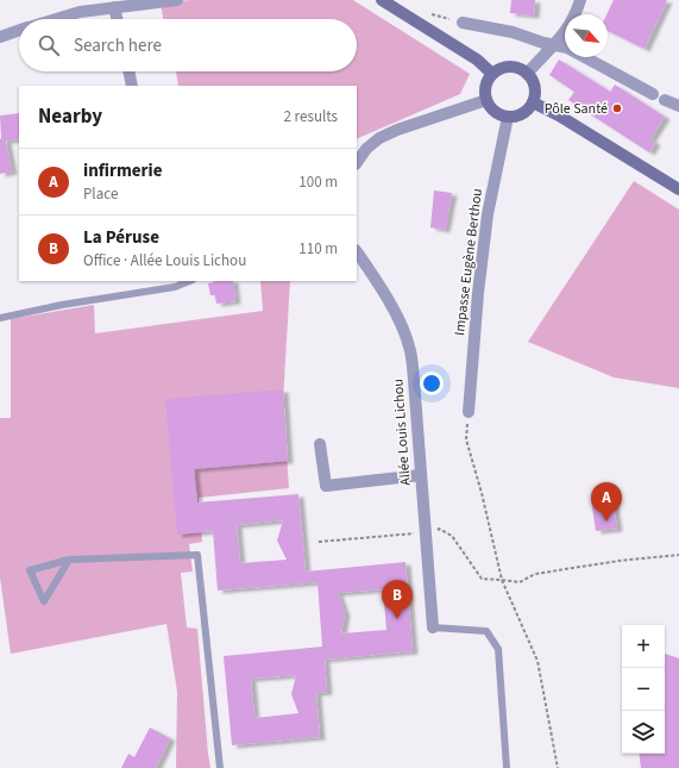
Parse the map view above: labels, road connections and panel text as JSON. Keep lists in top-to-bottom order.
{
  "streets": {
    "street": ["Impasse Eugène Berthou", "Allée Louis Lichou"]
  },
  "places": ["Pôle Santé"],
  "north": "bottom right",
  "page": {
    "search": "Search here",
    "heading": ["Nearby", "2 results"],
    "list": [
      {
        "mark": "A",
        "name": "infirmerie",
        "note": "Place",
        "value": "100 m"
      },
      {
        "mark": "B",
        "name": "La Péruse",
        "note": "Office · Allée Louis Lichou",
        "value": "110 m"
      }
    ],
    "pins": ["A", "B"],
    "map_buttons": ["+", "−"]
  }
}
